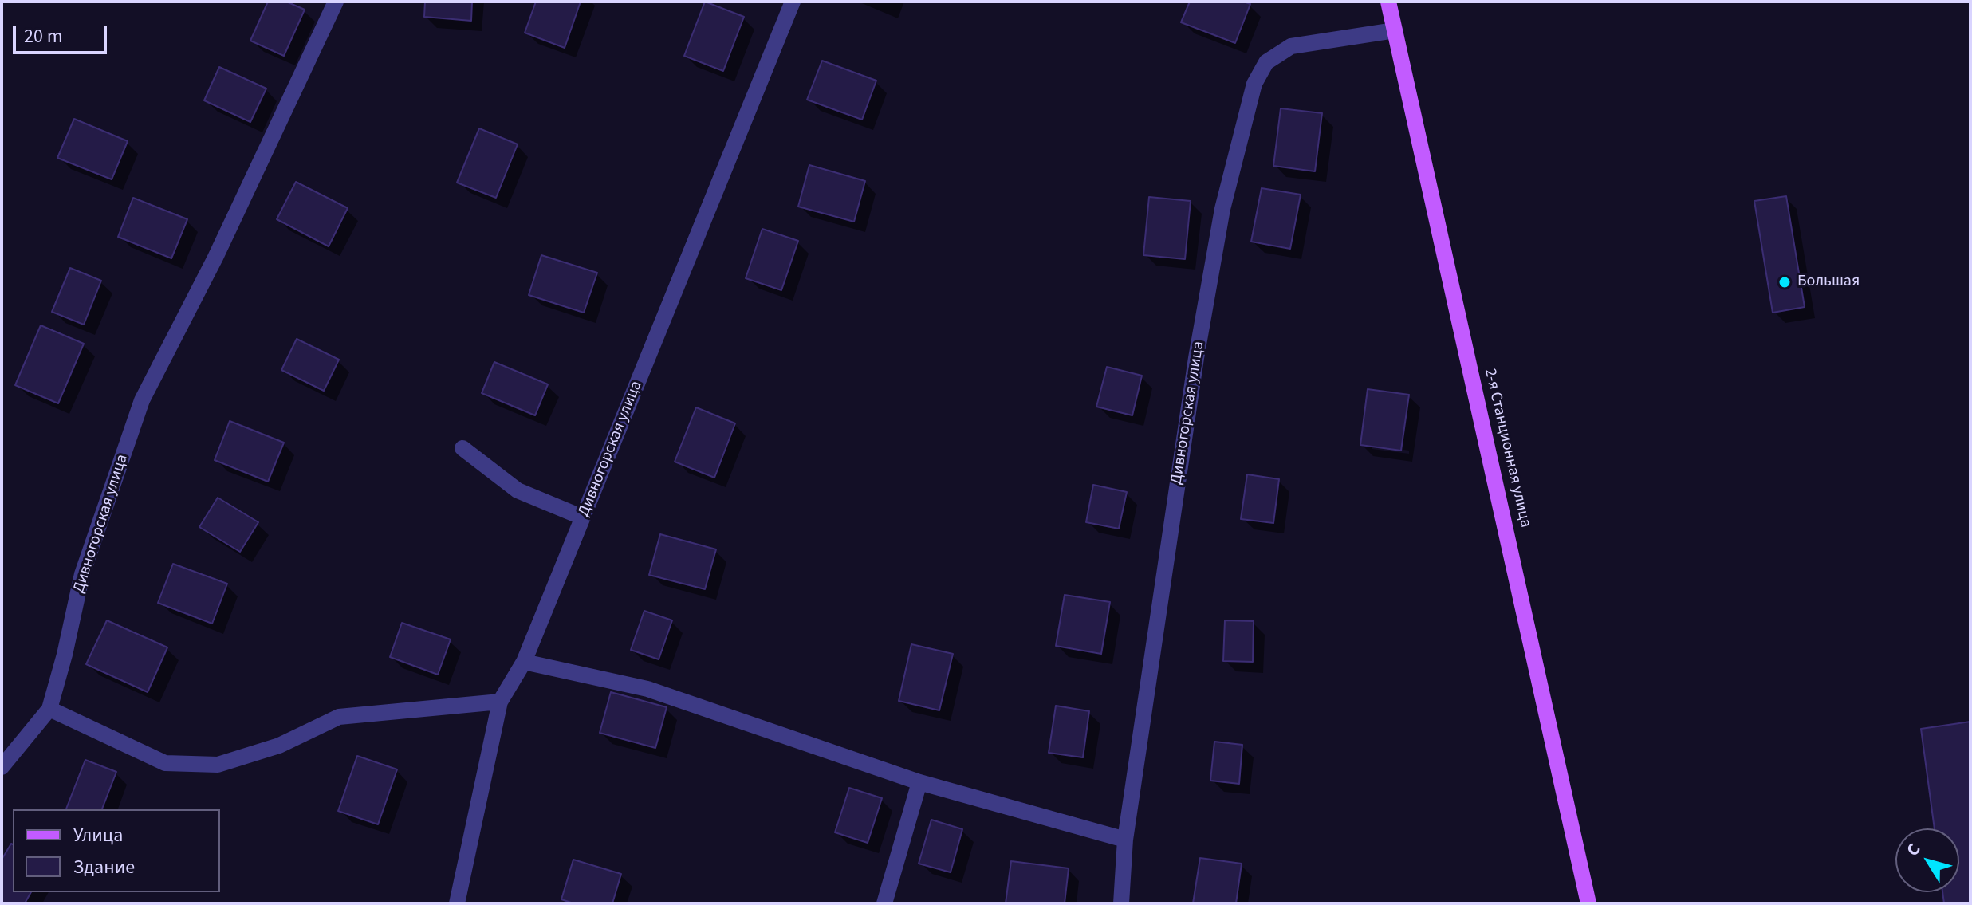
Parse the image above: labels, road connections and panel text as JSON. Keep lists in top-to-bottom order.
{
  "streets": {
    "main road": ["2-я Станционная улица"],
    "street": ["Дивногорская улица"]
  },
  "crossings": [
    ["Дивногорская улица", "2-я Станционная улица"]
  ],
  "places": ["Большая"],
  "legend": ["Улица", "Здание"],
  "scale_bar": "20 m",
  "north": "top left"
}
